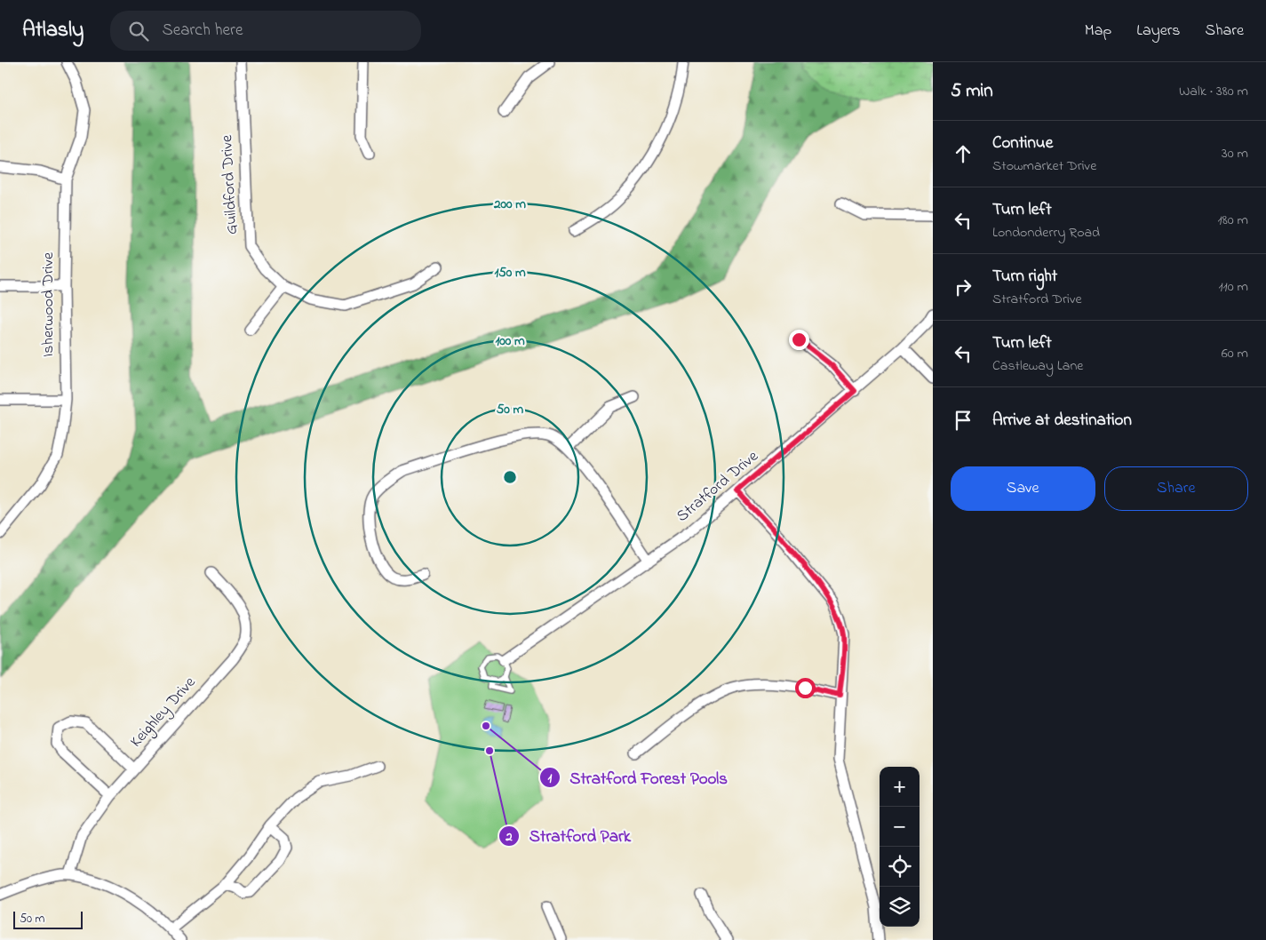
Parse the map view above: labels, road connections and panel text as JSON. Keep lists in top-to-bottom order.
{
  "streets": {
    "street": [
      "Guildford Drive",
      "Isherwood Drive",
      "Stratford Drive",
      "Keighley Drive"
    ]
  },
  "places": ["Stratford Forest Pools", "Stratford Park"],
  "scale_bar": "50 m",
  "page": {
    "header": "Atlasly",
    "search": "Search here",
    "nav": ["Map", "Layers", "Share"],
    "heading": ["5 min", "Walk · 380 m"],
    "list": [
      ["Continue", "Stowmarket Drive", "30 m"],
      ["Turn left", "Londonderry Road", "180 m"],
      ["Turn right", "Stratford Drive", "110 m"],
      ["Turn left", "Castleway Lane", "60 m"],
      "Arrive at destination"
    ],
    "buttons": ["Save", "Share"],
    "map_buttons": ["+", "−"],
    "scale": "50 m"
  },
  "rings": [
    "200 m",
    "150 m",
    "100 m",
    "50 m"
  ]
}
